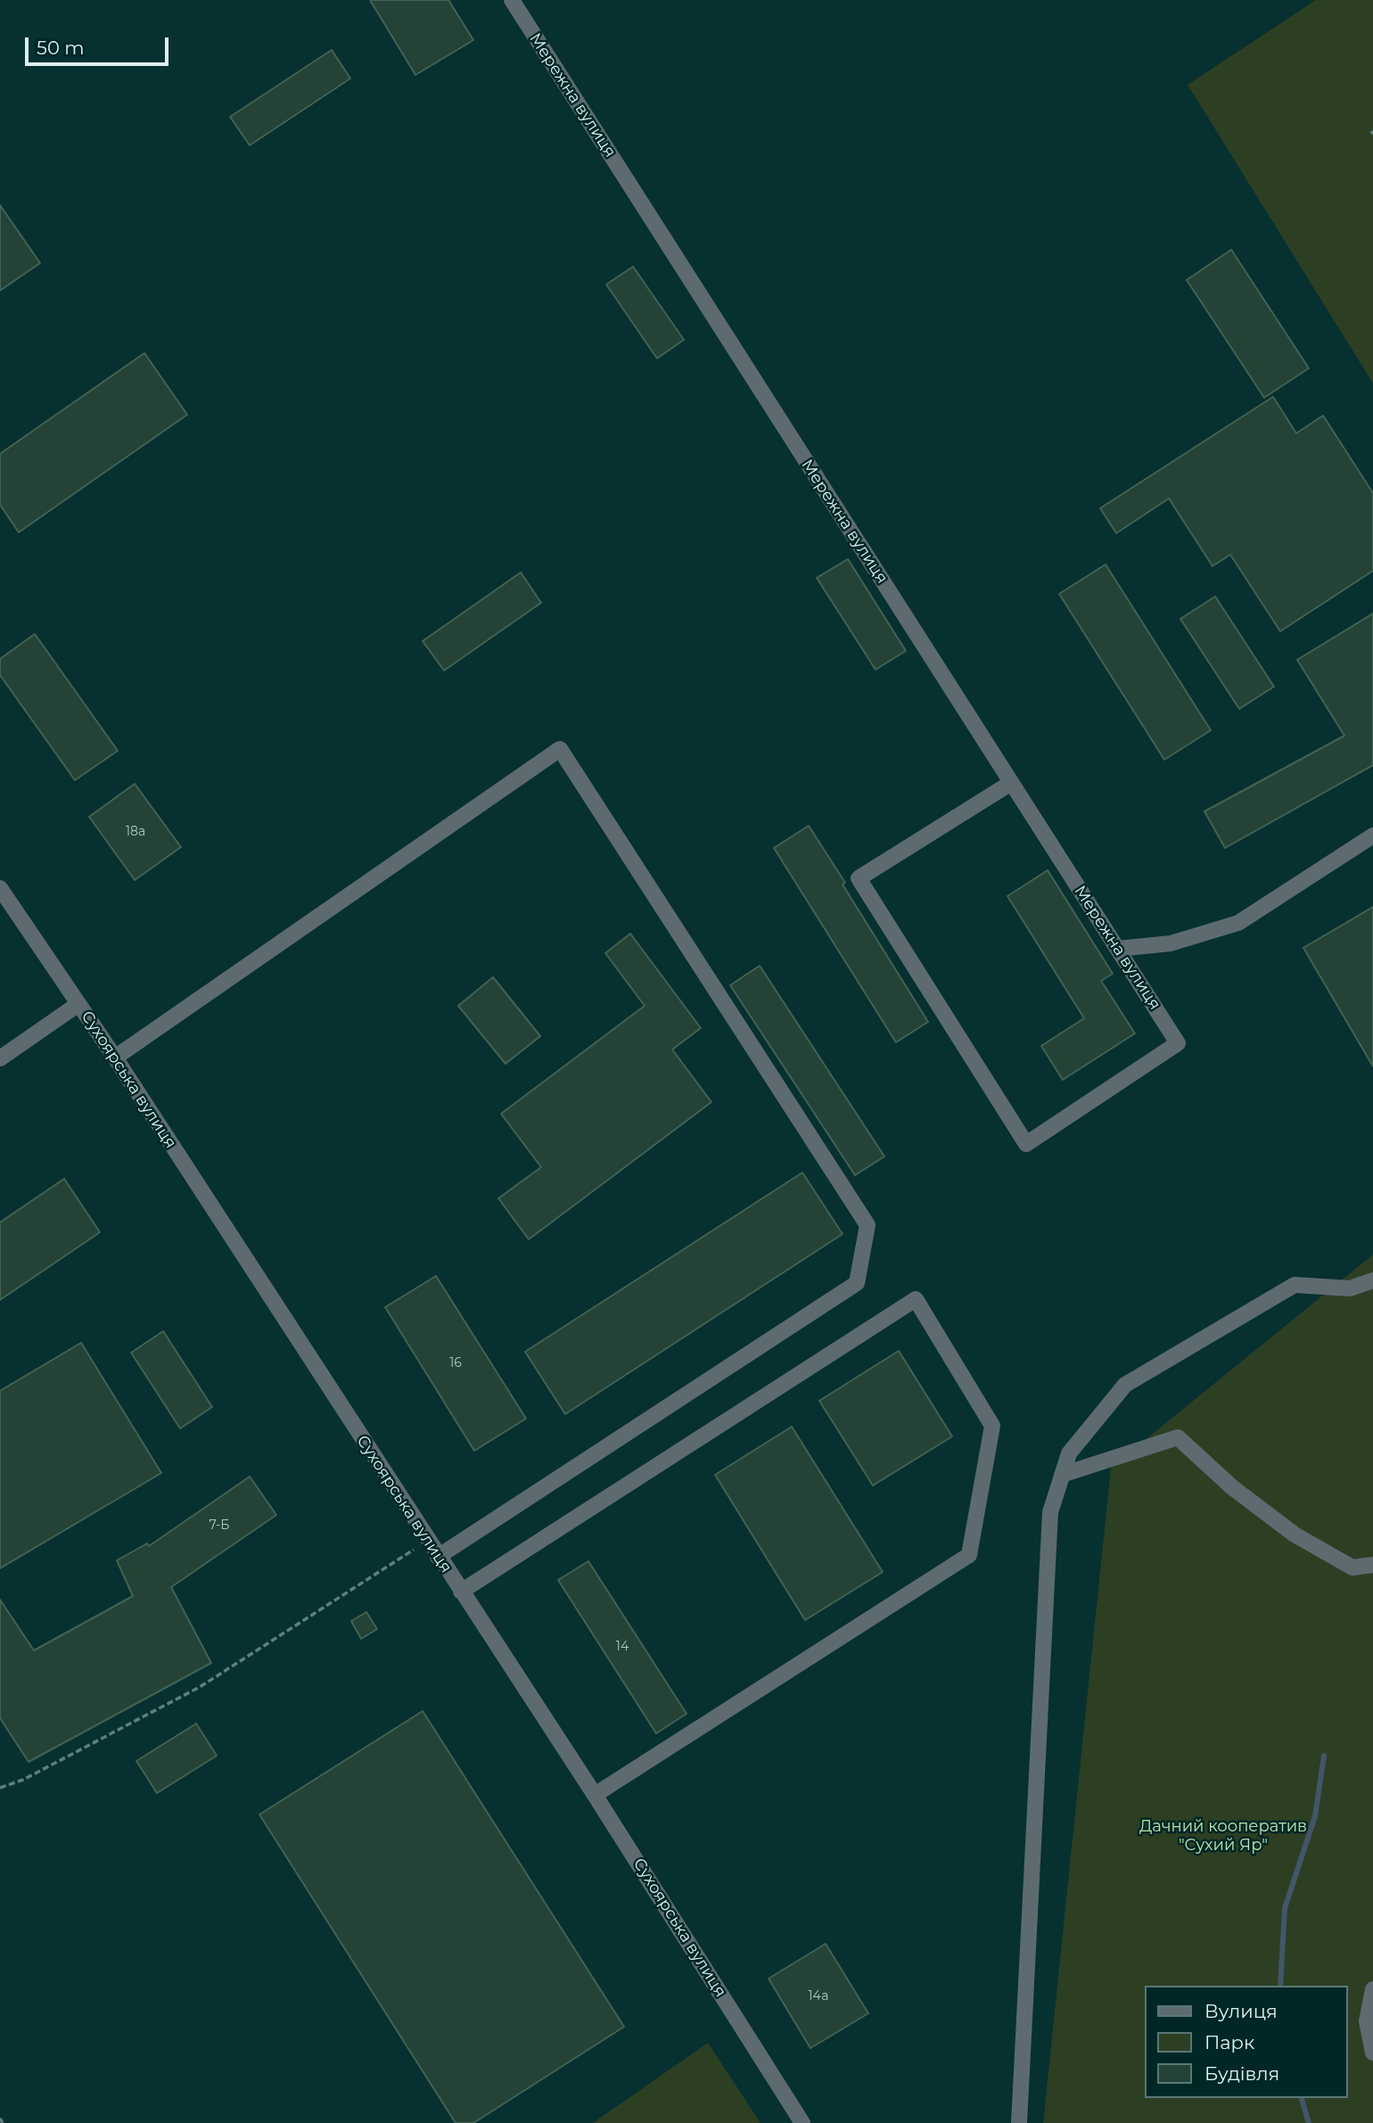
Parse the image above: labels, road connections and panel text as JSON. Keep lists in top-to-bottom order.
{
  "streets": {
    "street": ["Мережна вулиця", "Сухоярська вулиця"]
  },
  "parks": ["Дачний кооператив \"Сухий Яр\""],
  "house_numbers": [
    "18а",
    "16",
    "7-Б",
    "14",
    "14а"
  ],
  "legend": ["Вулиця", "Парк", "Будівля"],
  "scale_bar": "50 m"
}
